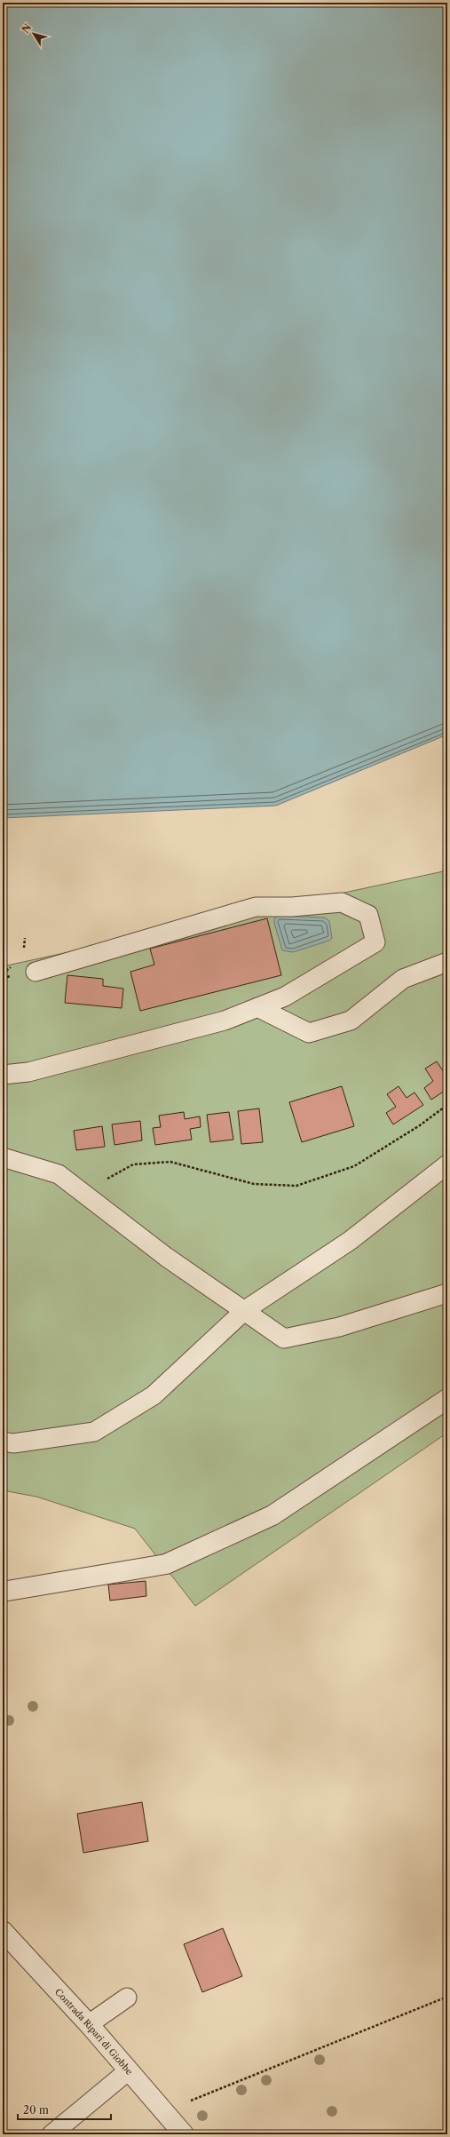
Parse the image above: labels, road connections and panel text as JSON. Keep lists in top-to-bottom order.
{
  "streets": {
    "street": ["Contrada Ripari di Giobbe"]
  },
  "scale_bar": "20 m",
  "north": "top left"
}
